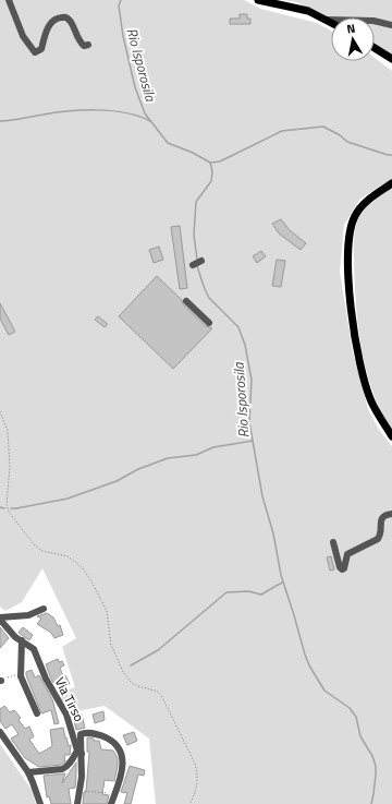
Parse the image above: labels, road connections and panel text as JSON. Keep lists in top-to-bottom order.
{
  "streets": {
    "street": ["Via Tirso"]
  },
  "water": ["Rio Isporosila"],
  "north": "top"
}
